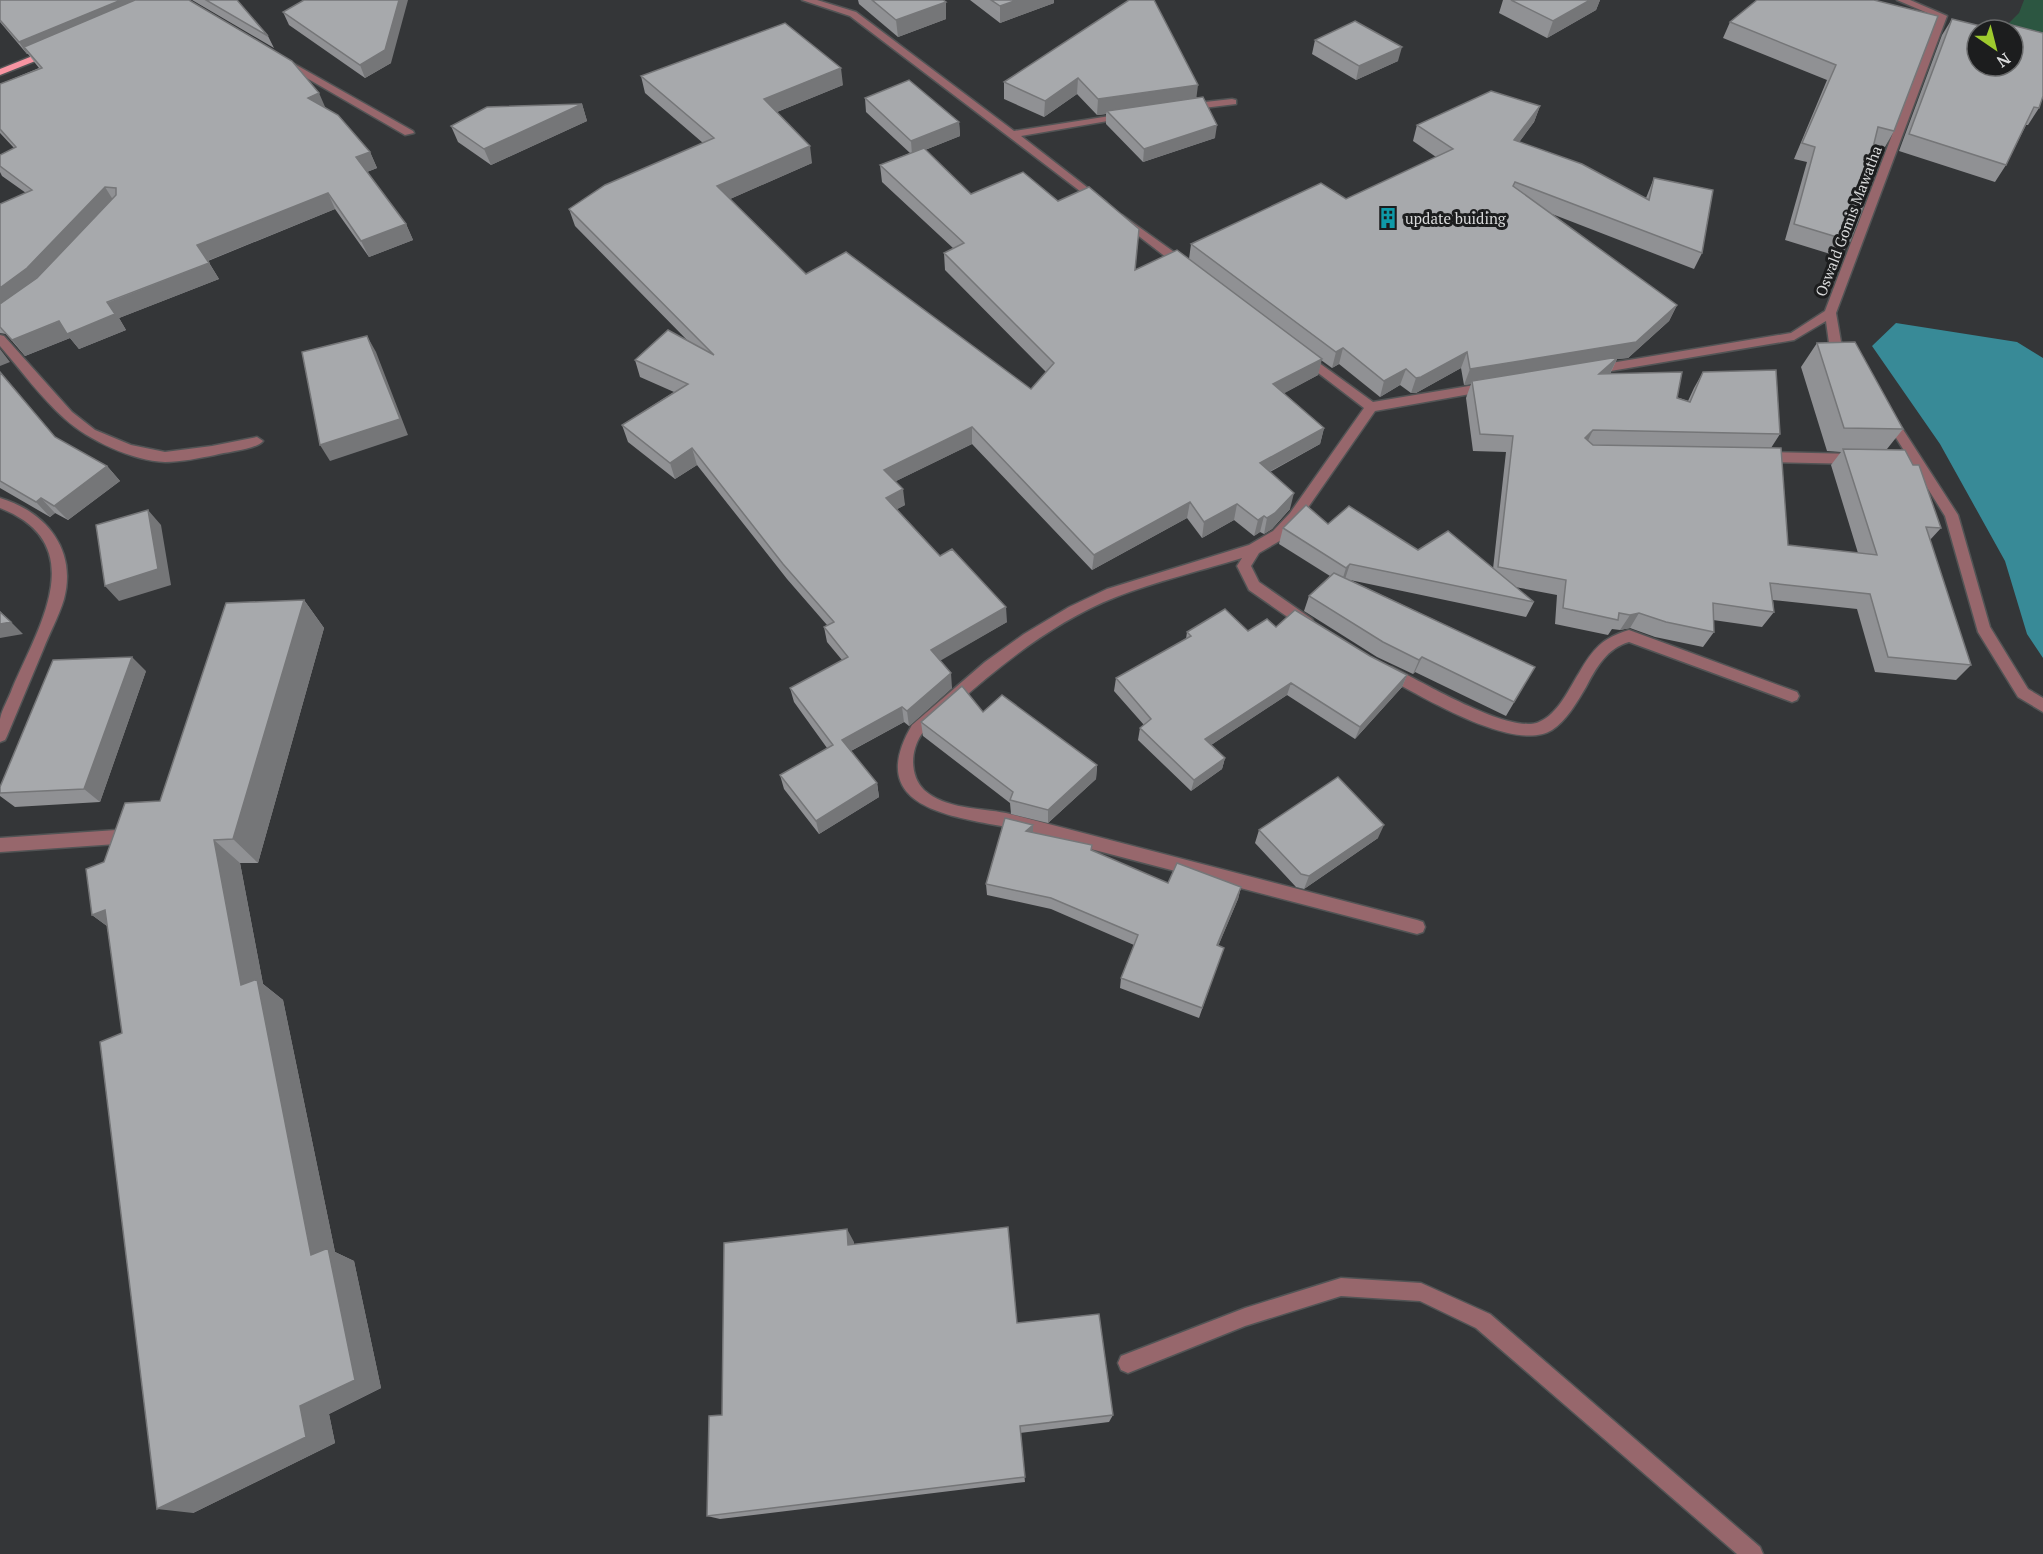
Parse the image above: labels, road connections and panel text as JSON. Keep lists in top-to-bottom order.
{
  "streets": {
    "street": ["Oswald Gomis Mawatha"]
  },
  "places": {
    "building": ["update buiding"]
  },
  "north": "bottom right"
}
